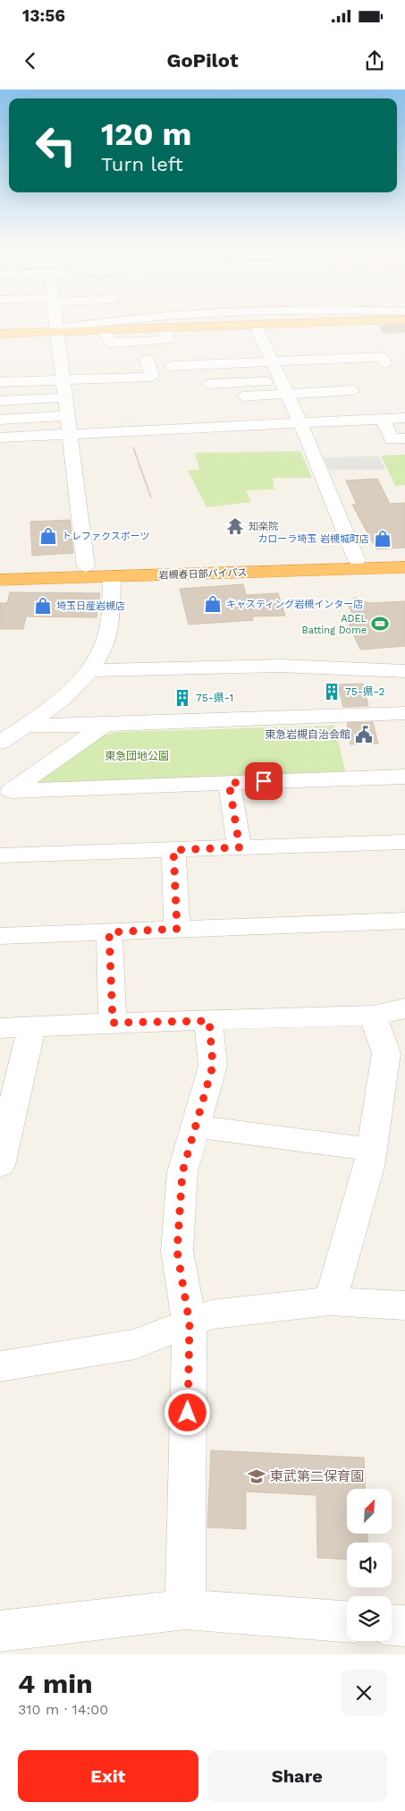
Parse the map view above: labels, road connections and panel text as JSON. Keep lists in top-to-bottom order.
{
  "streets": {
    "highway": ["岩槻春日部バイパス"]
  },
  "parks": ["東急団地公園"],
  "places": {
    "temple": ["知楽院"],
    "shop": [
      "トレファクスポーツ",
      "カローラ埼玉 岩槻城町店",
      "キャスティング岩槻インター店",
      "埼玉日産岩槻店"
    ],
    "sports": ["ADEL Batting Dome"],
    "building": ["75-県-2", "75-県-1"],
    "public building": ["東急岩槻自治会館"],
    "school or university": ["東武第二保育園"]
  },
  "north": "top right",
  "page": {
    "status": "13:56",
    "header": "GoPilot",
    "turn": ["120 m", "Turn left"],
    "heading": ["4 min", "310 m · 14:00"],
    "buttons": ["Exit", "Share"]
  }
}
